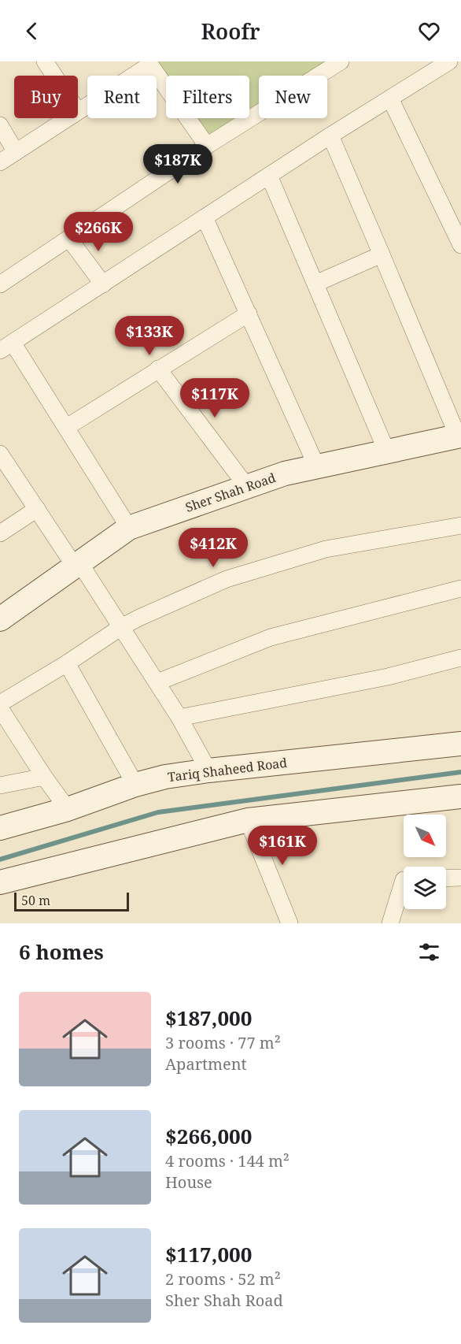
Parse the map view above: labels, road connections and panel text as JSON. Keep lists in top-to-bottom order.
{
  "streets": {
    "main road": ["Sher Shah Road", "Tariq Shaheed Road"]
  },
  "scale_bar": "50 m",
  "north": "bottom right",
  "page": {
    "header": "Roofr",
    "chip": [
      "Buy",
      "Rent",
      "Filters",
      "New"
    ],
    "price": [
      "$187K",
      "$266K",
      "$133K",
      "$117K",
      "$412K",
      "$161K"
    ],
    "scale": "50 m",
    "heading": "6 homes",
    "list": [
      {
        "name": "$187,000",
        "note": "3 rooms · 77 m² · Apartment"
      },
      {
        "name": "$266,000",
        "note": "4 rooms · 144 m² · House"
      },
      {
        "name": "$117,000",
        "note": "2 rooms · 52 m² · Sher Shah Road"
      }
    ]
  }
}
